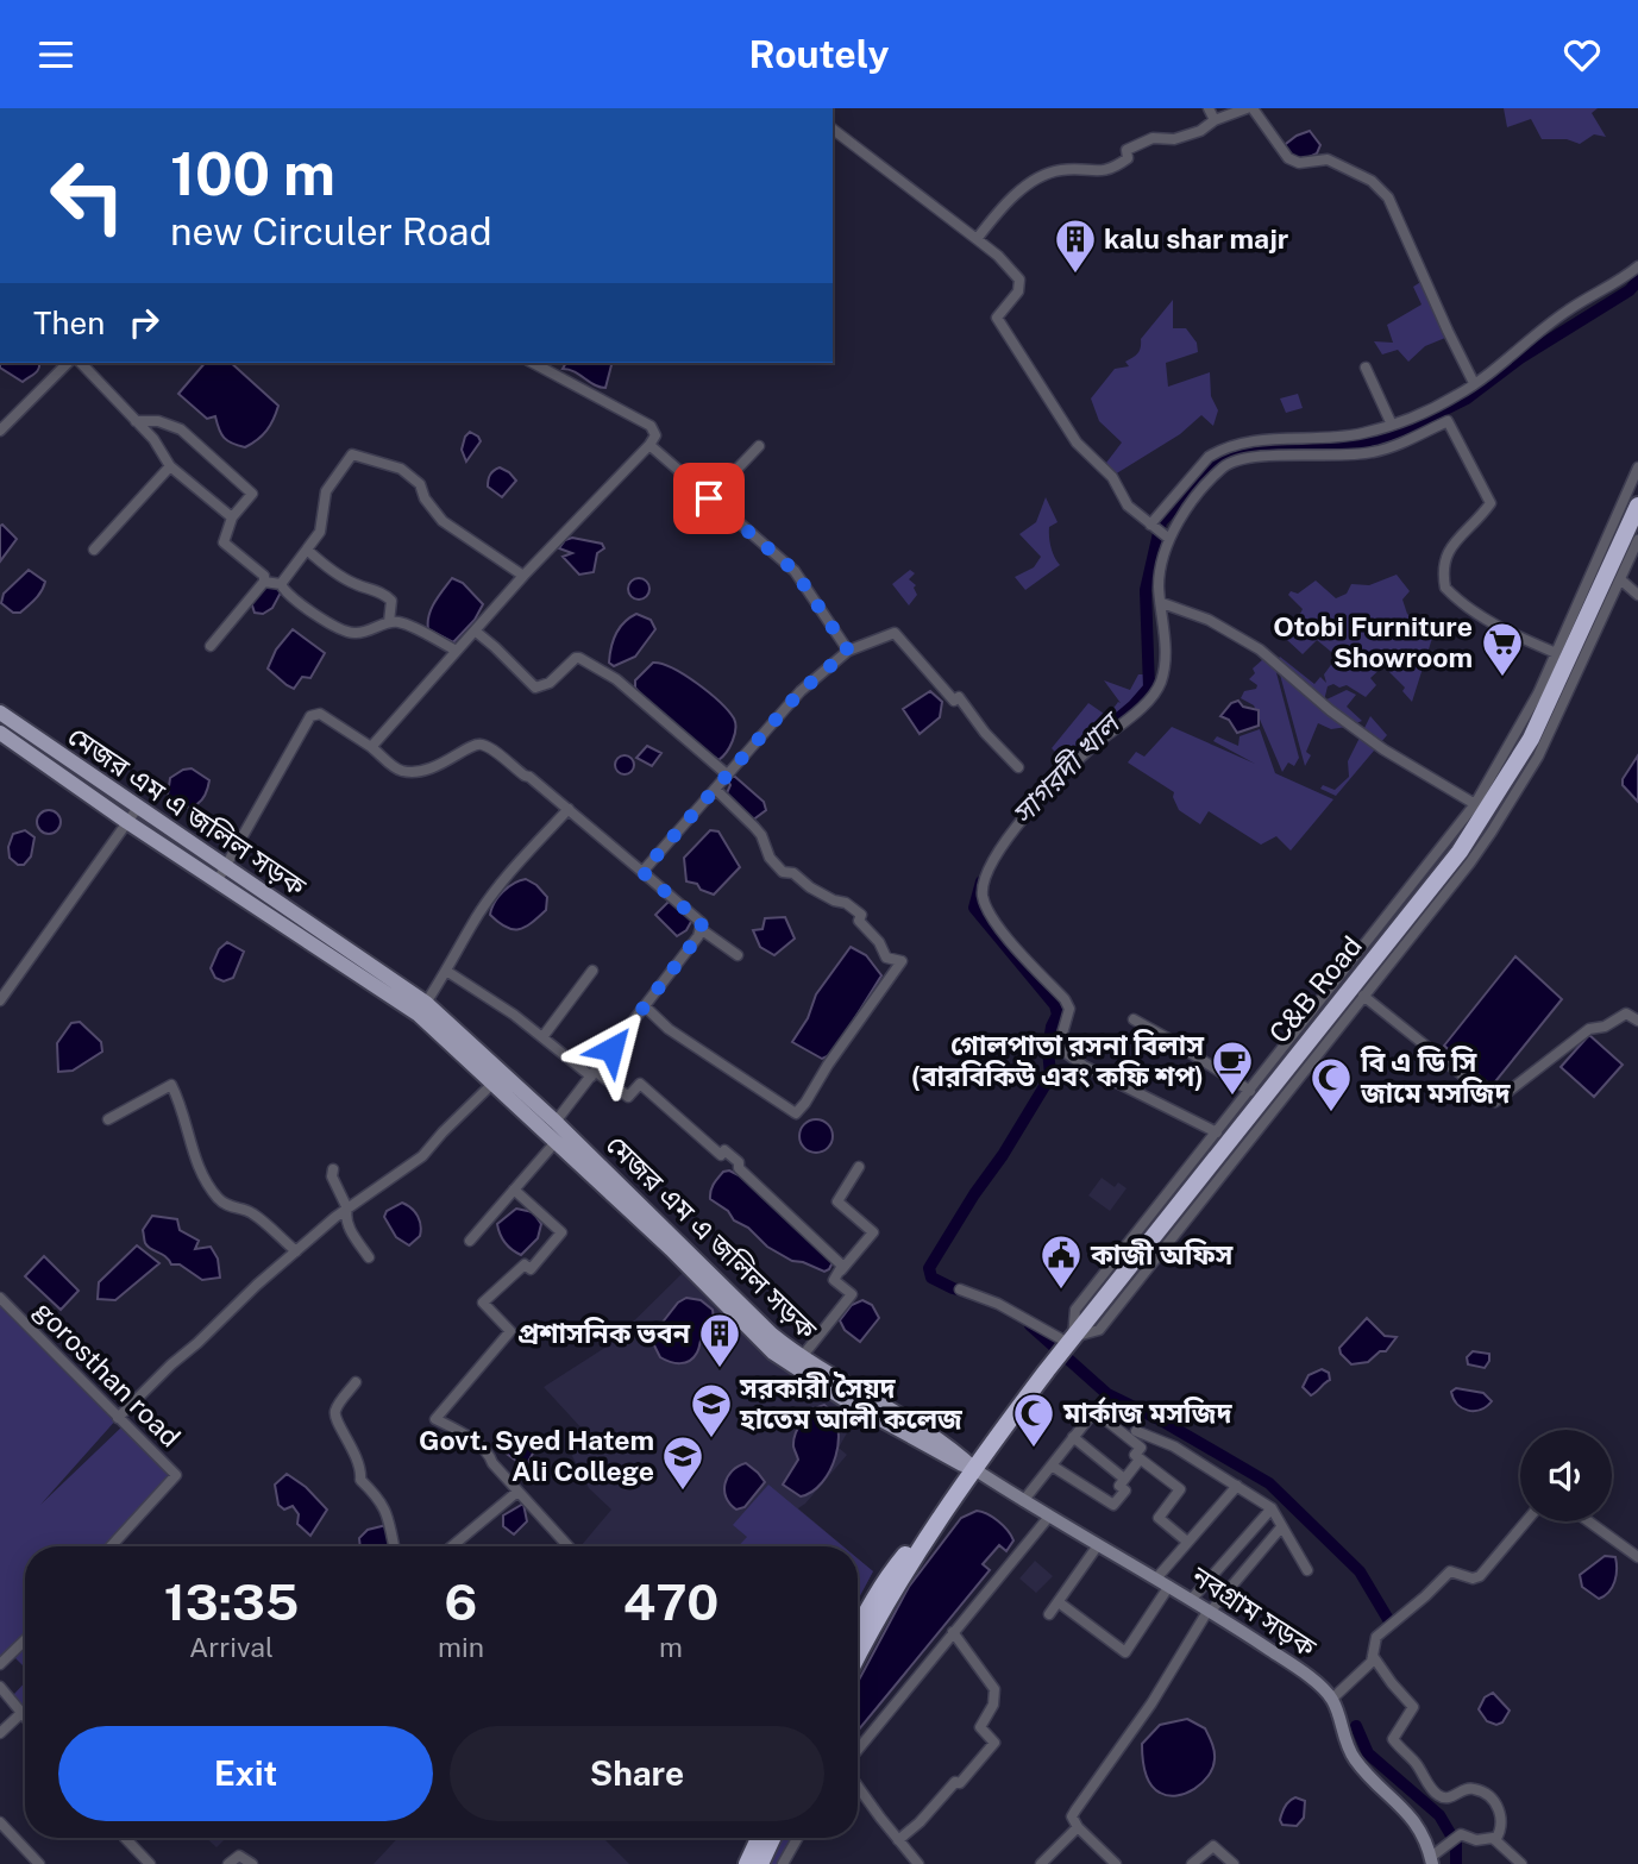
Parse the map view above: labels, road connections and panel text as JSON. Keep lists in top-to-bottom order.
{
  "streets": {
    "highway": ["C&B Road"],
    "main road": ["মেজর এম এ জলিল সড়ক", "নবগ্রাম সড়ক"],
    "street": ["gorosthan road"]
  },
  "crossings": [
    ["মেজর এম এ জলিল সড়ক", "C&B Road"],
    ["মেজর এম এ জলিল সড়ক", "নবগ্রাম সড়ক"],
    ["C&B Road", "নবগ্রাম সড়ক"]
  ],
  "water": ["সাগরদী খাল"],
  "places": {
    "building": ["kalu shar majr", "প্রশাসনিক ভবন"],
    "supermarket": ["Otobi Furniture Showroom"],
    "cafe": ["গোলপাতা রসনা বিলাস (বারবিকিউ এবং কফি শপ)"],
    "mosque": ["বি এ ডি সি জামে মসজিদ", "মার্কাজ মসজিদ"],
    "public building": ["কাজী অফিস"],
    "school or university": ["সরকারী সৈয়দ হাতেম আলী কলেজ", "Govt. Syed Hatem Ali College"]
  },
  "page": {
    "header": "Routely",
    "turn": ["100 m", "new Circuler Road"],
    "then": "Then",
    "eta": [
      "13:35",
      "Arrival",
      "6",
      "min",
      "470",
      "m"
    ],
    "buttons": ["Exit", "Share"]
  }
}
